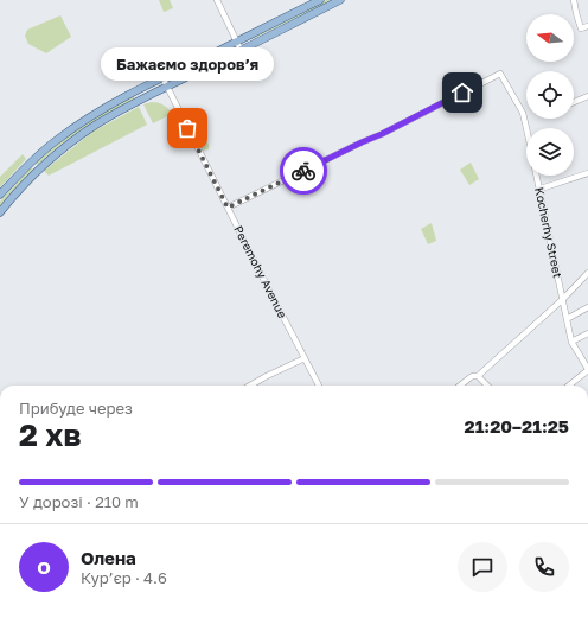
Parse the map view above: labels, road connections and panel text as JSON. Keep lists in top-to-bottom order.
{
  "streets": {
    "street": ["Kocherhy Street", "Peremohy Avenue"]
  },
  "crossings": [
    ["Kocherhy Street", "Peremohy Avenue"]
  ],
  "places": ["Бажаємо здоровʼя"],
  "north": "left",
  "page": {
    "bubble": "Бажаємо здоровʼя",
    "heading": ["2 хв", "Прибуде через", "21:20–21:25"],
    "panel": ["Олена", "Кур’єр · 4.6"],
    "bar": "У дорозі · 210 m",
    "round": "О"
  }
}
